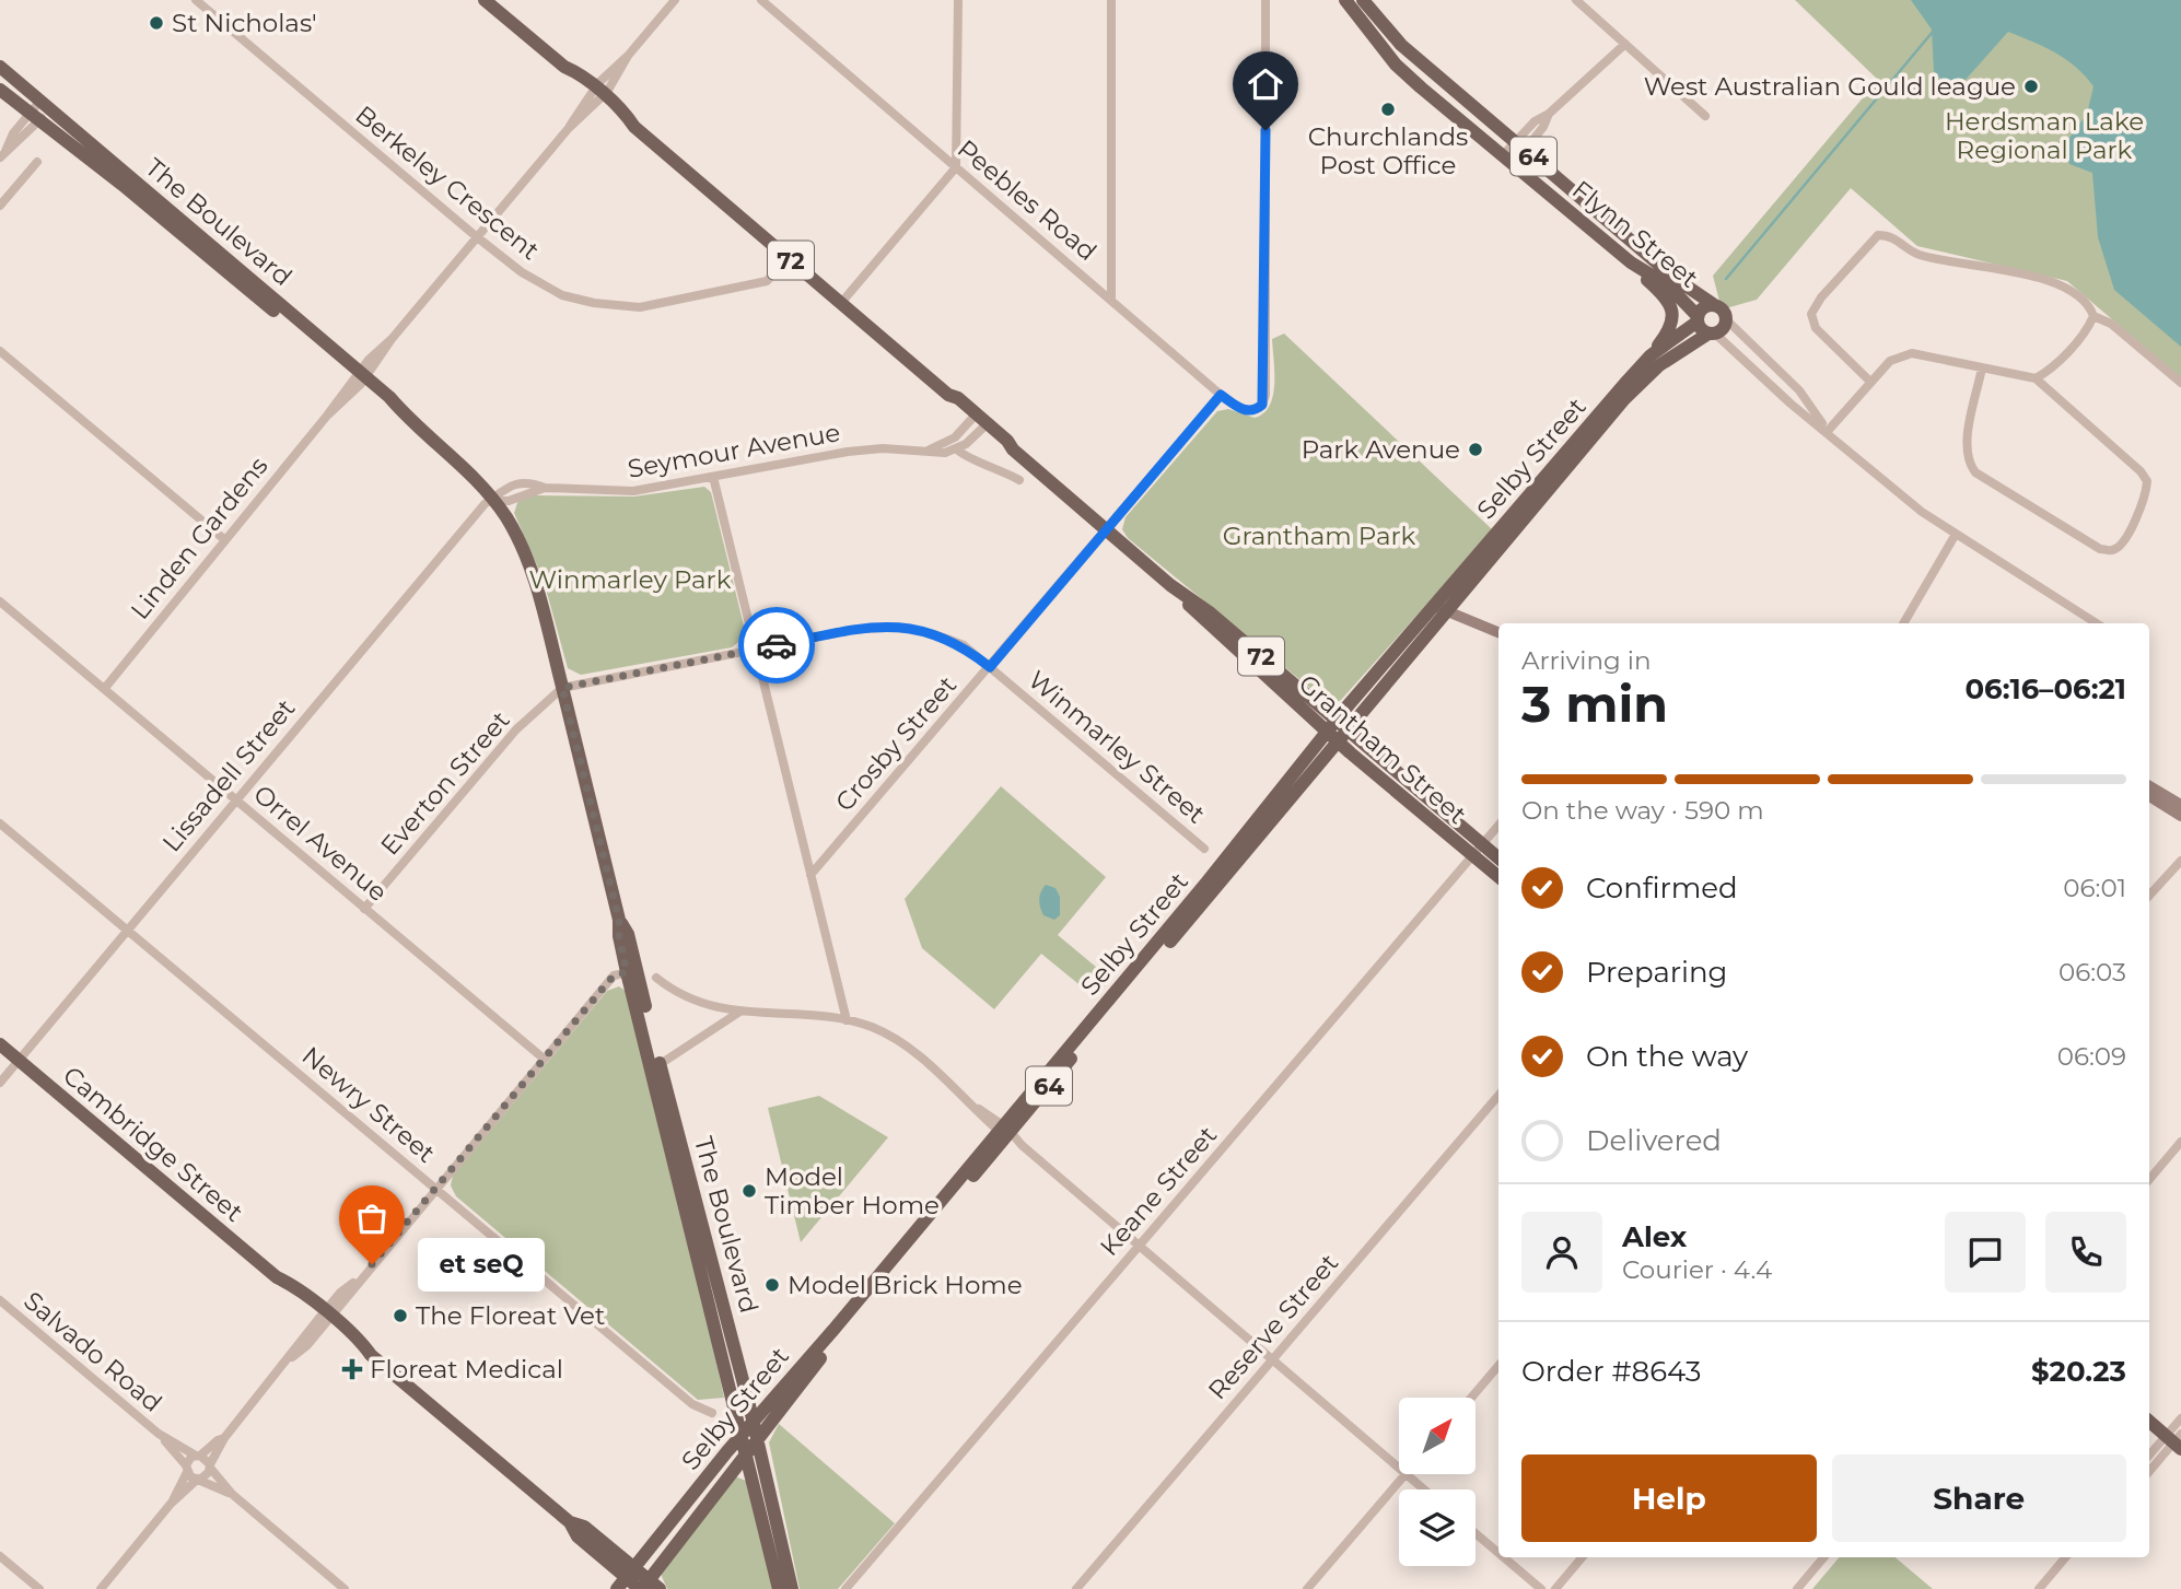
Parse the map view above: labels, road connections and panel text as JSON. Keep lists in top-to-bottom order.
{
  "streets": {
    "main road": [
      "64",
      "The Boulevard",
      "Flynn Street",
      "72",
      "Selby Street",
      "Grantham Street",
      "Cambridge Street"
    ],
    "street": [
      "Berkeley Crescent",
      "Peebles Road",
      "Seymour Avenue",
      "Linden Gardens",
      "Crosby Street",
      "Winmarley Street",
      "Lissadell Street",
      "Everton Street",
      "Orrel Avenue",
      "Newry Street",
      "Keane Street",
      "Reserve Street",
      "Salvado Road"
    ]
  },
  "crossings": [
    ["64", "Flynn Street"],
    ["64", "Selby Street"],
    ["Berkeley Crescent", "Linden Gardens"],
    ["Berkeley Crescent", "Grantham Street"],
    ["Peebles Road", "Crosby Street"],
    ["The Boulevard", "Seymour Avenue"],
    ["The Boulevard", "Selby Street"],
    ["The Boulevard", "Linden Gardens"],
    ["The Boulevard", "Winmarley Street"],
    ["The Boulevard", "Lissadell Street"],
    ["The Boulevard", "Everton Street"],
    ["Flynn Street", "Selby Street"],
    ["Seymour Avenue", "Lissadell Street"],
    ["Selby Street", "Grantham Street"],
    ["Selby Street", "Cambridge Street"],
    ["Linden Gardens", "Grantham Street"],
    ["Linden Gardens", "Orrel Avenue"],
    ["Crosby Street", "Winmarley Street"],
    ["Crosby Street", "Grantham Street"],
    ["Winmarley Street", "Everton Street"],
    ["Grantham Street", "Keane Street"],
    ["Lissadell Street", "Orrel Avenue"],
    ["Lissadell Street", "Newry Street"],
    ["Lissadell Street", "Cambridge Street"],
    ["Everton Street", "Orrel Avenue"]
  ],
  "parks": ["Herdsman Lake Regional Park", "Grantham Park", "Winmarley Park"],
  "places": {
    "other": [
      "St Nicholas'",
      "West Australian Gould league",
      "Churchlands Post Office",
      "Park Avenue",
      "Model Timber Home",
      "et seQ",
      "Model Brick Home",
      "The Floreat Vet"
    ],
    "health": ["Floreat Medical"]
  },
  "north": "top right",
  "page": {
    "heading": ["3 min", "Arriving in", "06:16–06:21"],
    "panel": [
      "Alex",
      "Courier · 4.4",
      "Order #8643",
      "$20.23"
    ],
    "bar": "On the way · 590 m",
    "list": [
      ["Confirmed", "06:01"],
      ["Preparing", "06:03"],
      ["On the way", "06:09"],
      "Delivered"
    ],
    "bubble": "et seQ",
    "buttons": ["Help", "Share"]
  }
}
